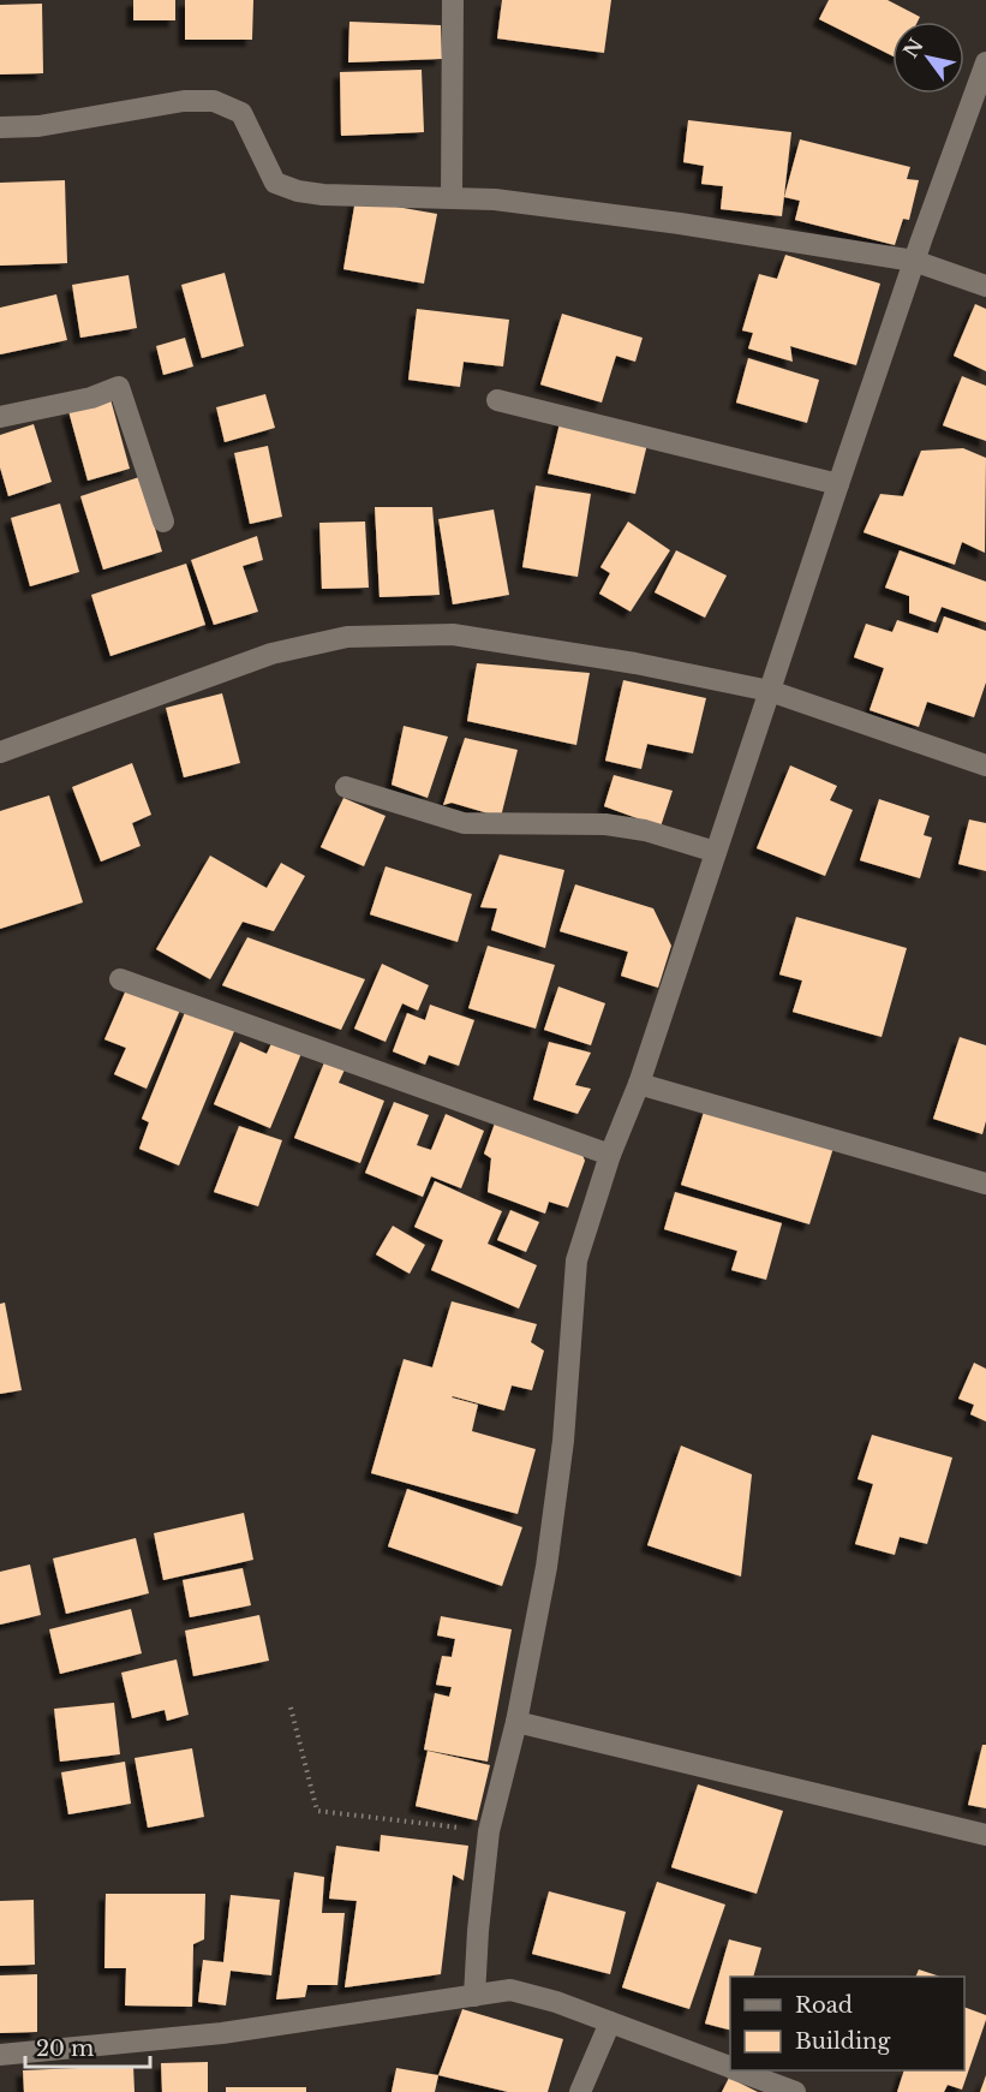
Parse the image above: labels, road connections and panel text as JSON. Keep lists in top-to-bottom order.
{
  "legend": ["Road", "Building"],
  "scale_bar": "20 m",
  "north": "top left"
}
